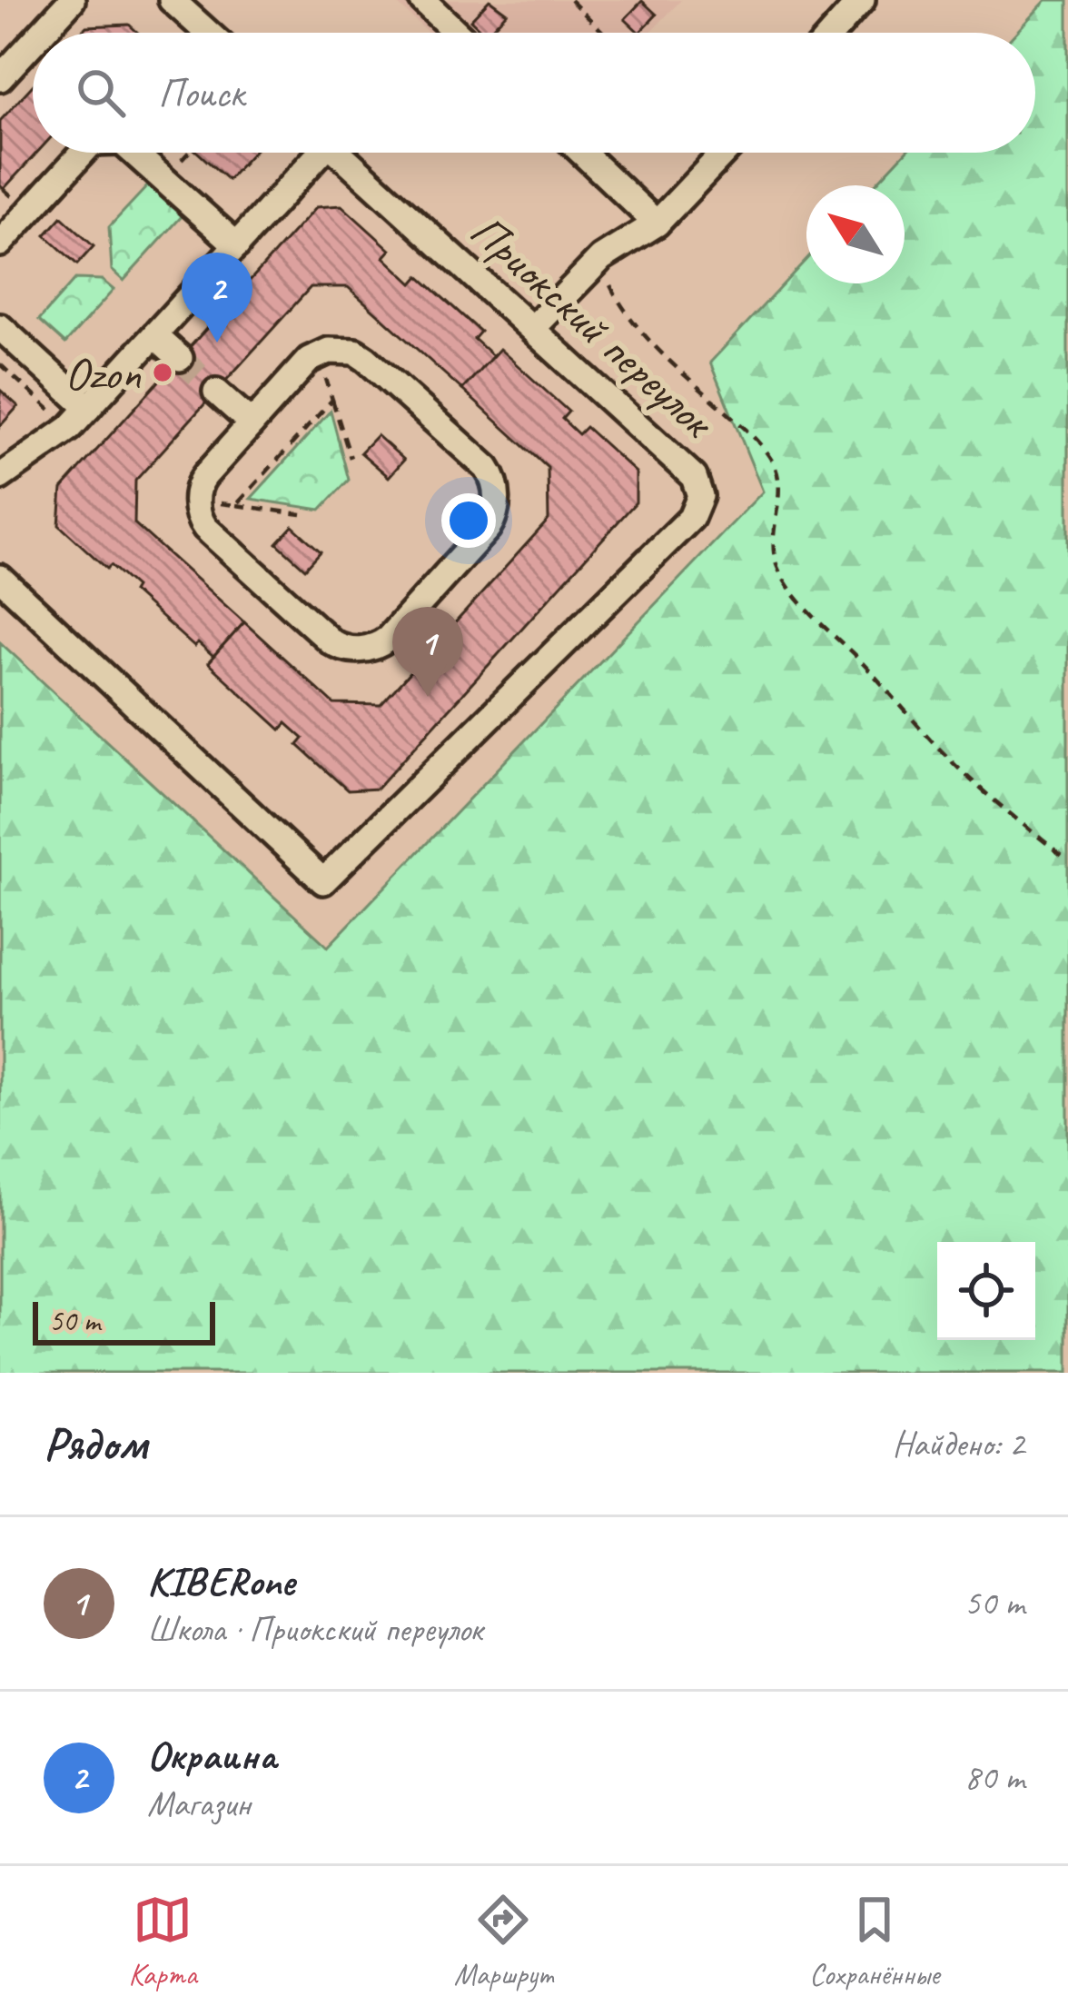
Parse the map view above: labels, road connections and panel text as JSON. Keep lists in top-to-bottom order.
{
  "streets": {
    "street": ["Приокский переулок"]
  },
  "places": ["Ozon"],
  "scale_bar": "50 m",
  "north": "top left",
  "page": {
    "search": "Поиск",
    "pins": ["2", "1"],
    "scale": "50 m",
    "heading": ["Рядом", "Найдено: 2"],
    "list": [
      {
        "mark": "1",
        "name": "KIBERone",
        "note": "Школа · Приокский переулок",
        "value": "50 m"
      },
      {
        "mark": "2",
        "name": "Окраина",
        "note": "Магазин",
        "value": "80 m"
      }
    ],
    "nav": ["Карта", "Маршрут", "Сохранённые"]
  }
}
